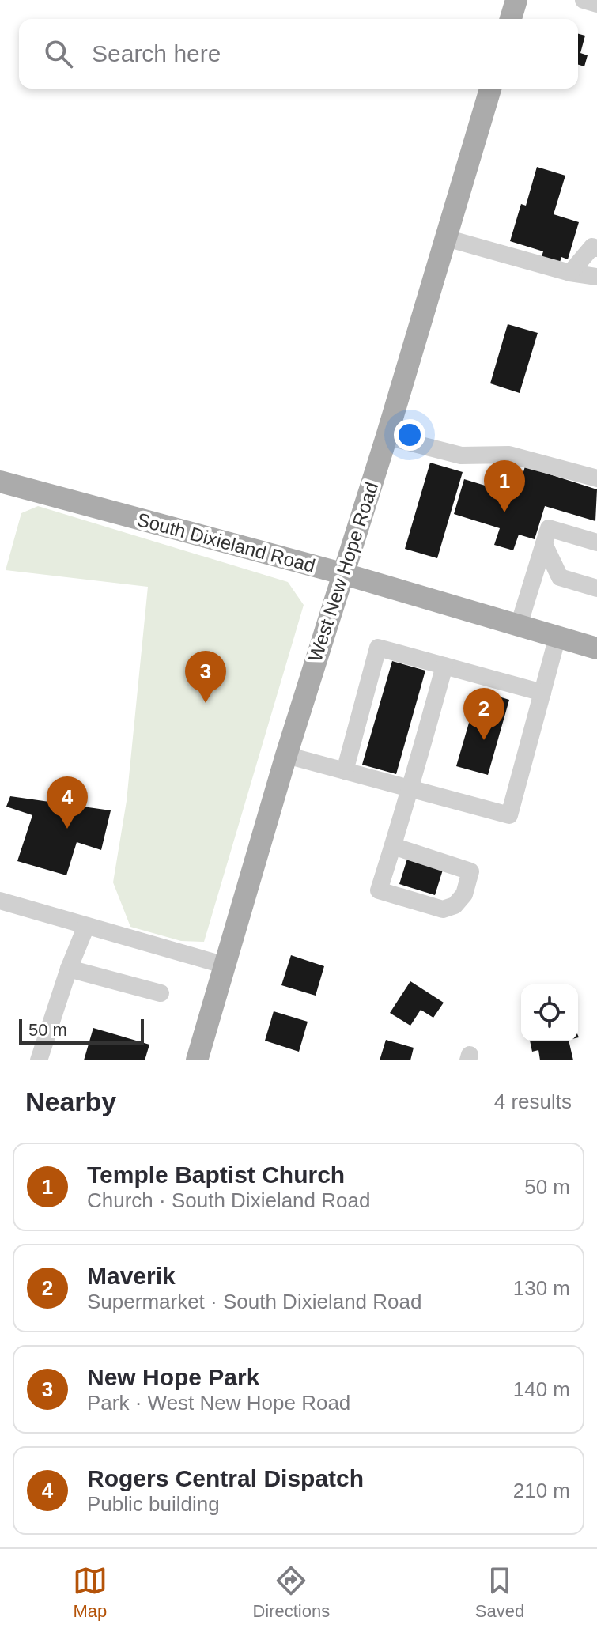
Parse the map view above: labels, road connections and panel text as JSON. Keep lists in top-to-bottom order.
{
  "streets": {
    "main road": ["South Dixieland Road", "West New Hope Road"]
  },
  "crossings": [
    ["South Dixieland Road", "West New Hope Road"]
  ],
  "scale_bar": "50 m",
  "page": {
    "search": "Search here",
    "pins": [
      "1",
      "3",
      "2",
      "4"
    ],
    "scale": "50 m",
    "heading": ["Nearby", "4 results"],
    "list": [
      {
        "mark": "1",
        "name": "Temple Baptist Church",
        "note": "Church · South Dixieland Road",
        "value": "50 m"
      },
      {
        "mark": "2",
        "name": "Maverik",
        "note": "Supermarket · South Dixieland Road",
        "value": "130 m"
      },
      {
        "mark": "3",
        "name": "New Hope Park",
        "note": "Park · West New Hope Road",
        "value": "140 m"
      },
      {
        "mark": "4",
        "name": "Rogers Central Dispatch",
        "note": "Public building",
        "value": "210 m"
      }
    ],
    "nav": ["Map", "Directions", "Saved"]
  }
}
